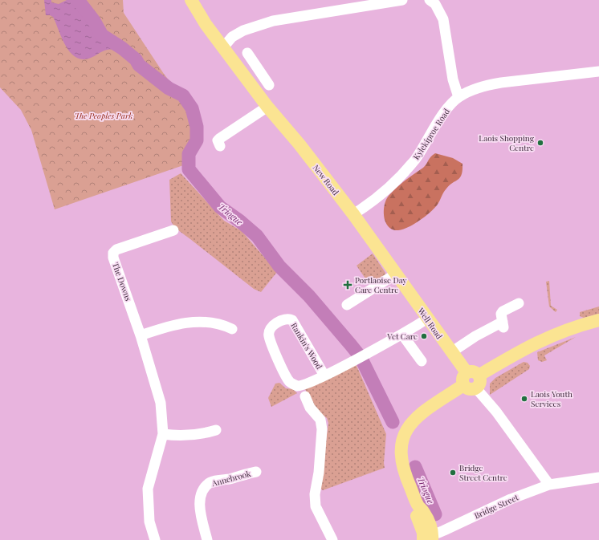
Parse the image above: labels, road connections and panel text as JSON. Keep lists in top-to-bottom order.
{
  "streets": {
    "main road": ["New Road", "Well Road"],
    "street": [
      "Kylekiproe Road",
      "The Downs",
      "Rankin's Wood",
      "Annebrook",
      "Bridge Street"
    ]
  },
  "crossings": [
    ["Kylekiproe Road", "New Road"],
    ["New Road", "Well Road"],
    ["Well Road", "Rankin's Wood"]
  ],
  "water": ["Triogue"],
  "parks": ["The Peoples Park"],
  "places": {
    "other": [
      "Laois Shopping Centre",
      "Vet Care",
      "Laois Youth Services",
      "Bridge Street Centre"
    ],
    "health": ["Portlaoise Day Care Centre"]
  }
}
